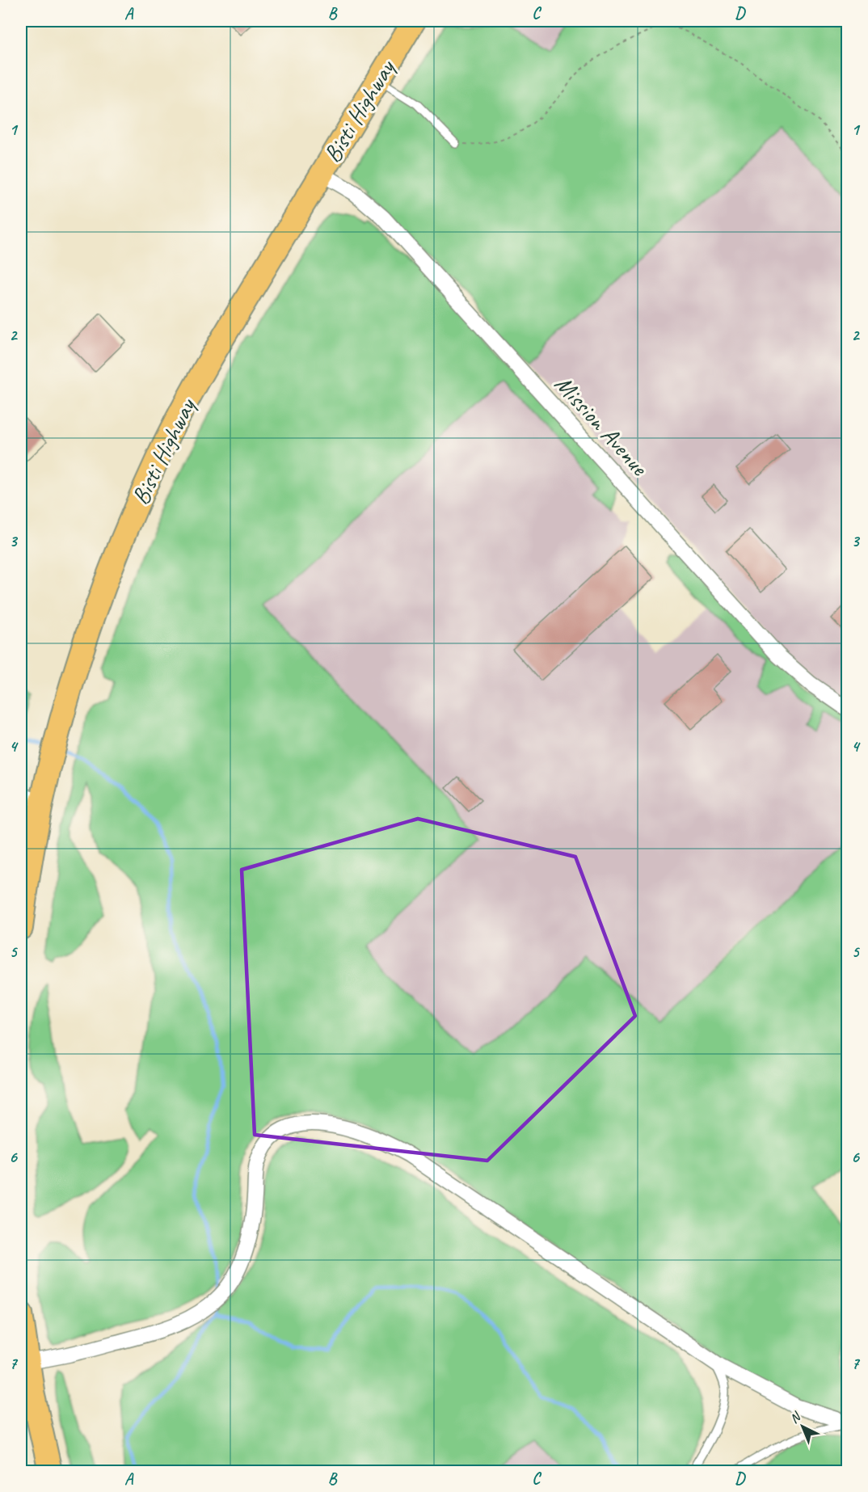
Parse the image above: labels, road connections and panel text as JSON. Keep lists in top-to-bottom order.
{
  "streets": {
    "main road": ["Bisti Highway"],
    "street": ["Mission Avenue"]
  },
  "crossings": [
    ["Bisti Highway", "Mission Avenue"]
  ],
  "north": "top left",
  "grid": {
    "columns": [
      "A",
      "B",
      "C",
      "D"
    ],
    "rows": [
      "1",
      "2",
      "3",
      "4",
      "5",
      "6",
      "7"
    ]
  }
}
